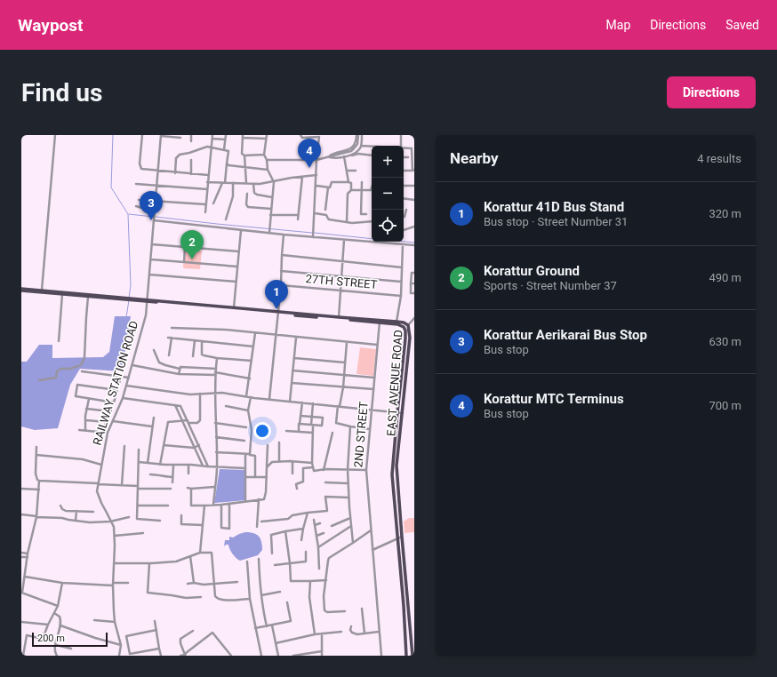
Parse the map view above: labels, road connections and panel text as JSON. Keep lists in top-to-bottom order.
{
  "streets": {
    "main road": ["EAST AVENUE ROAD"],
    "street": ["27TH STREET", "RAILWAY STATION ROAD", "2ND STREET"]
  },
  "crossings": [
    ["RAILWAY STATION ROAD", "EAST AVENUE ROAD"],
    ["EAST AVENUE ROAD", "2ND STREET"]
  ],
  "scale_bar": "200 m",
  "page": {
    "header": "Waypost",
    "nav": ["Map", "Directions", "Saved"],
    "buttons": "Directions",
    "title": "Find us",
    "heading": ["Nearby", "4 results"],
    "pins": [
      "4",
      "3",
      "2",
      "1"
    ],
    "map_buttons": ["+", "−"],
    "list": [
      {
        "mark": "1",
        "name": "Korattur 41D Bus Stand",
        "note": "Bus stop · Street Number 31",
        "value": "320 m"
      },
      {
        "mark": "2",
        "name": "Korattur Ground",
        "note": "Sports · Street Number 37",
        "value": "490 m"
      },
      {
        "mark": "3",
        "name": "Korattur Aerikarai Bus Stop",
        "note": "Bus stop",
        "value": "630 m"
      },
      {
        "mark": "4",
        "name": "Korattur MTC Terminus",
        "note": "Bus stop",
        "value": "700 m"
      }
    ],
    "scale": "200 m"
  }
}
